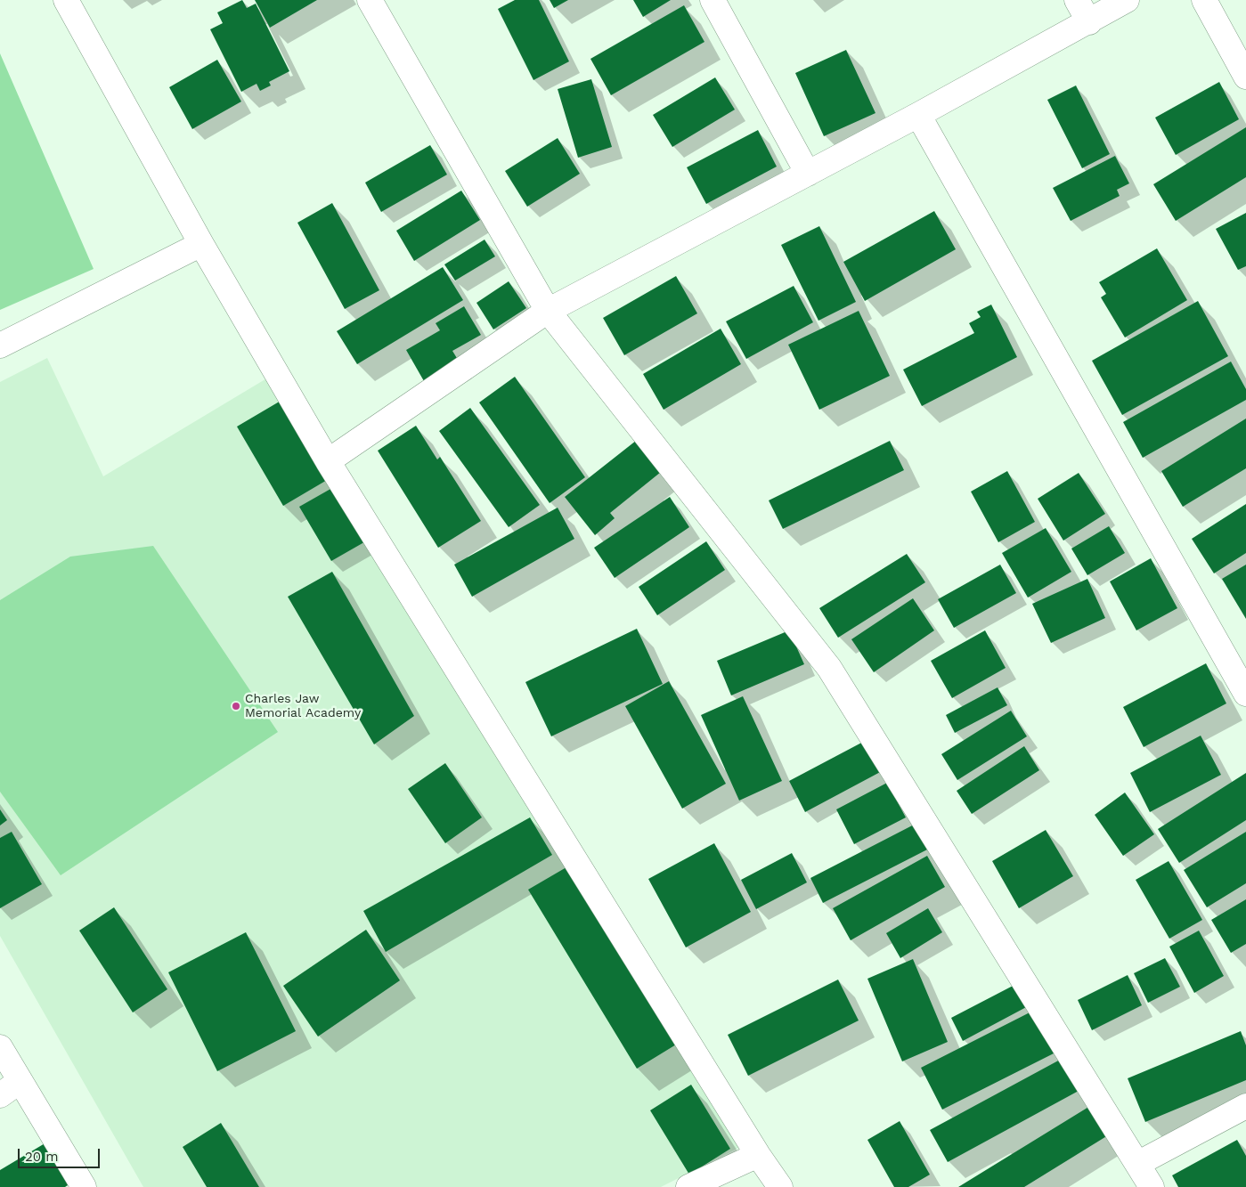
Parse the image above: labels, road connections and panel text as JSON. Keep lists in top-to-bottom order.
{
  "places": ["Charles Jaw Memorial Academy"],
  "scale_bar": "20 m"
}
